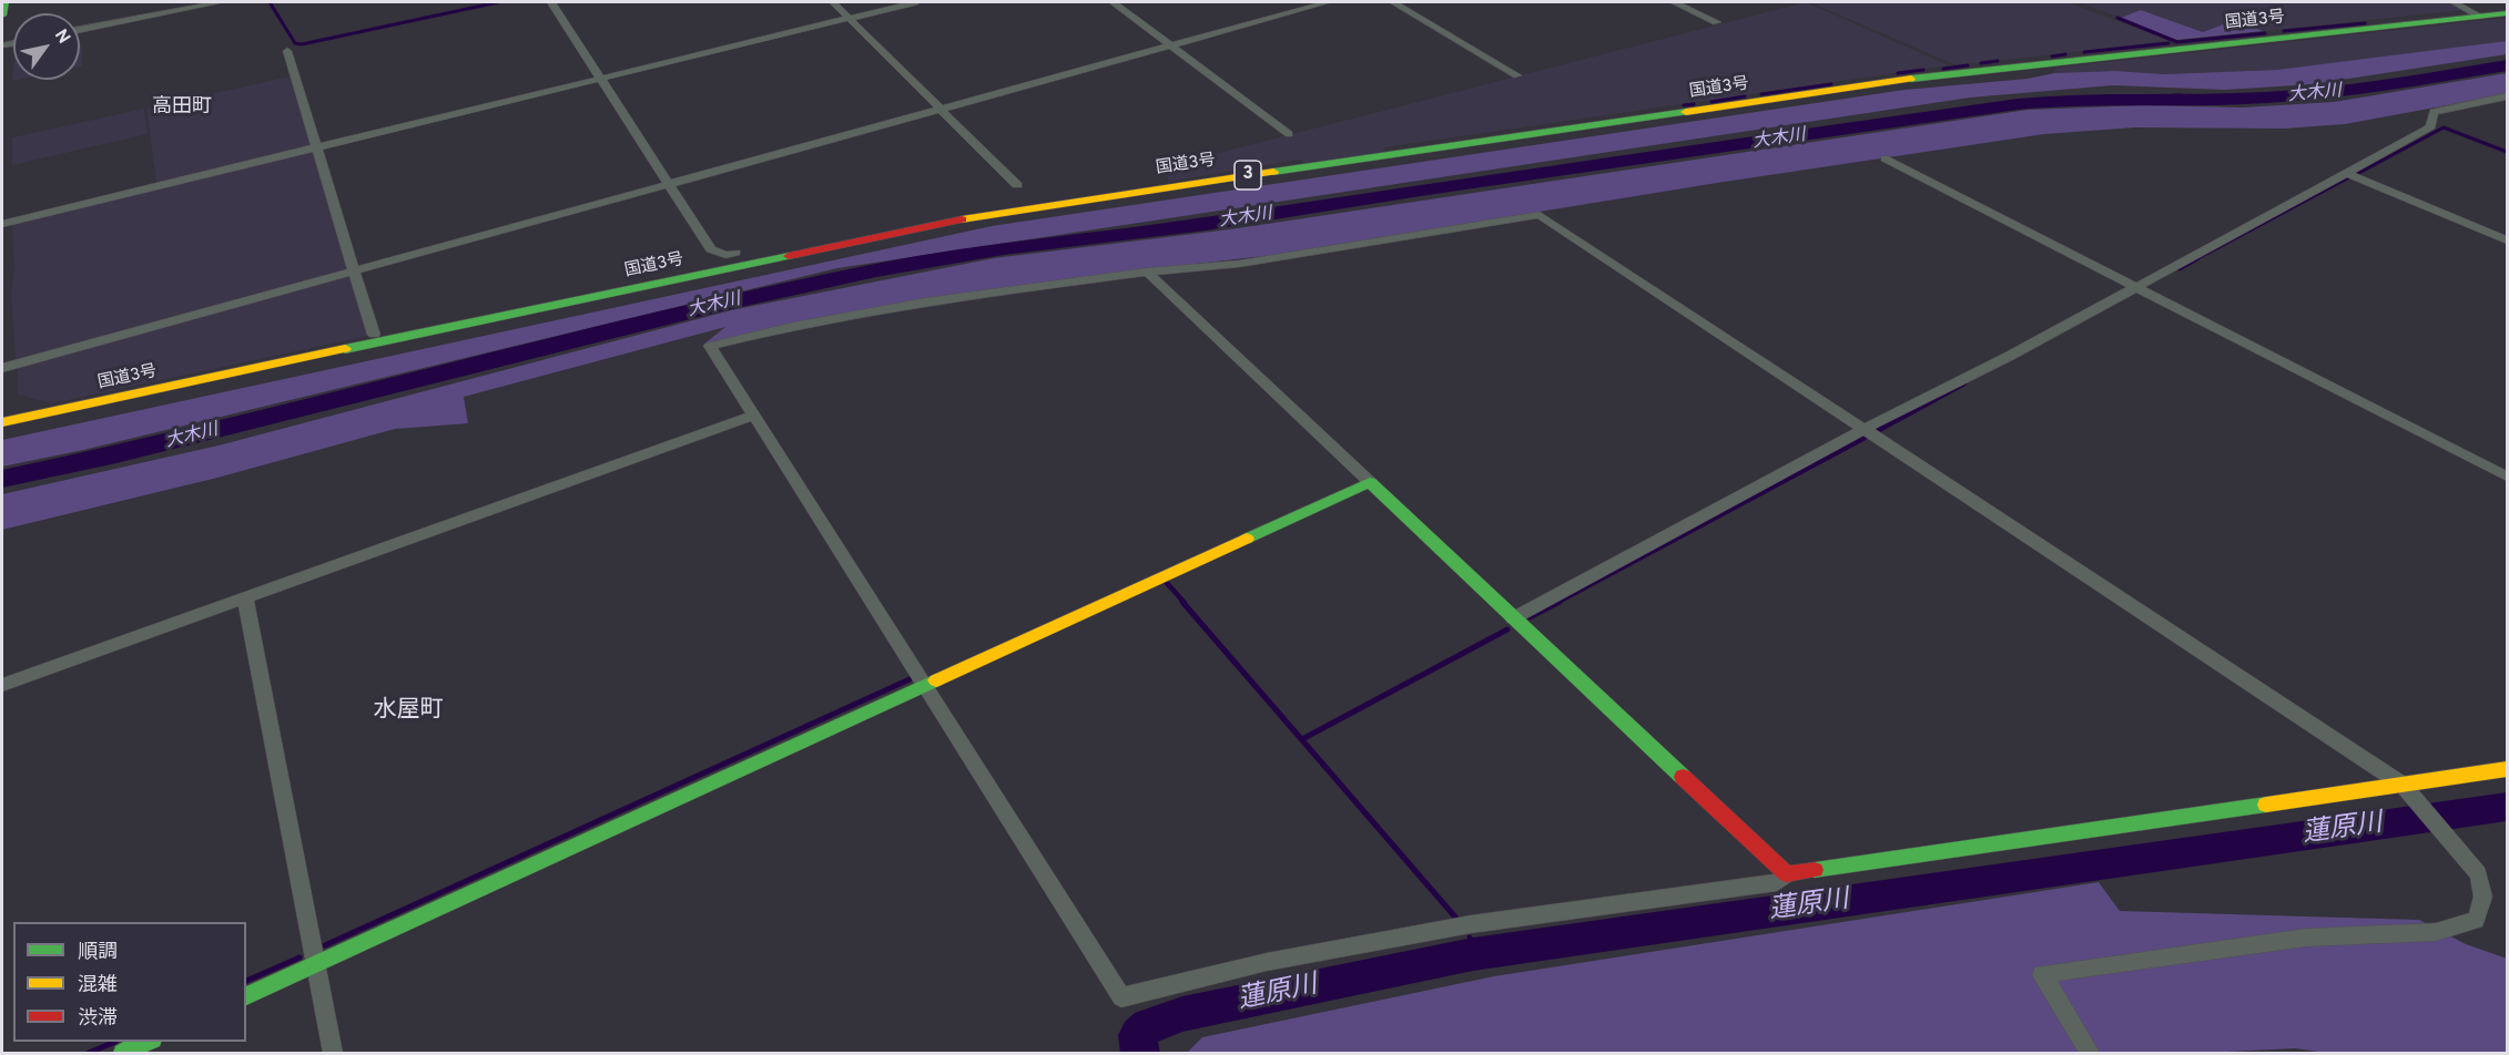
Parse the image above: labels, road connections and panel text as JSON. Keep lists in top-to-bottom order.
{
  "streets": {
    "main road": ["国道3号", "3"]
  },
  "districts": ["高田町", "水屋町"],
  "water": ["大木川", "蓮原川"],
  "legend": ["順調", "混雑", "渋滞"],
  "north": "top right"
}
